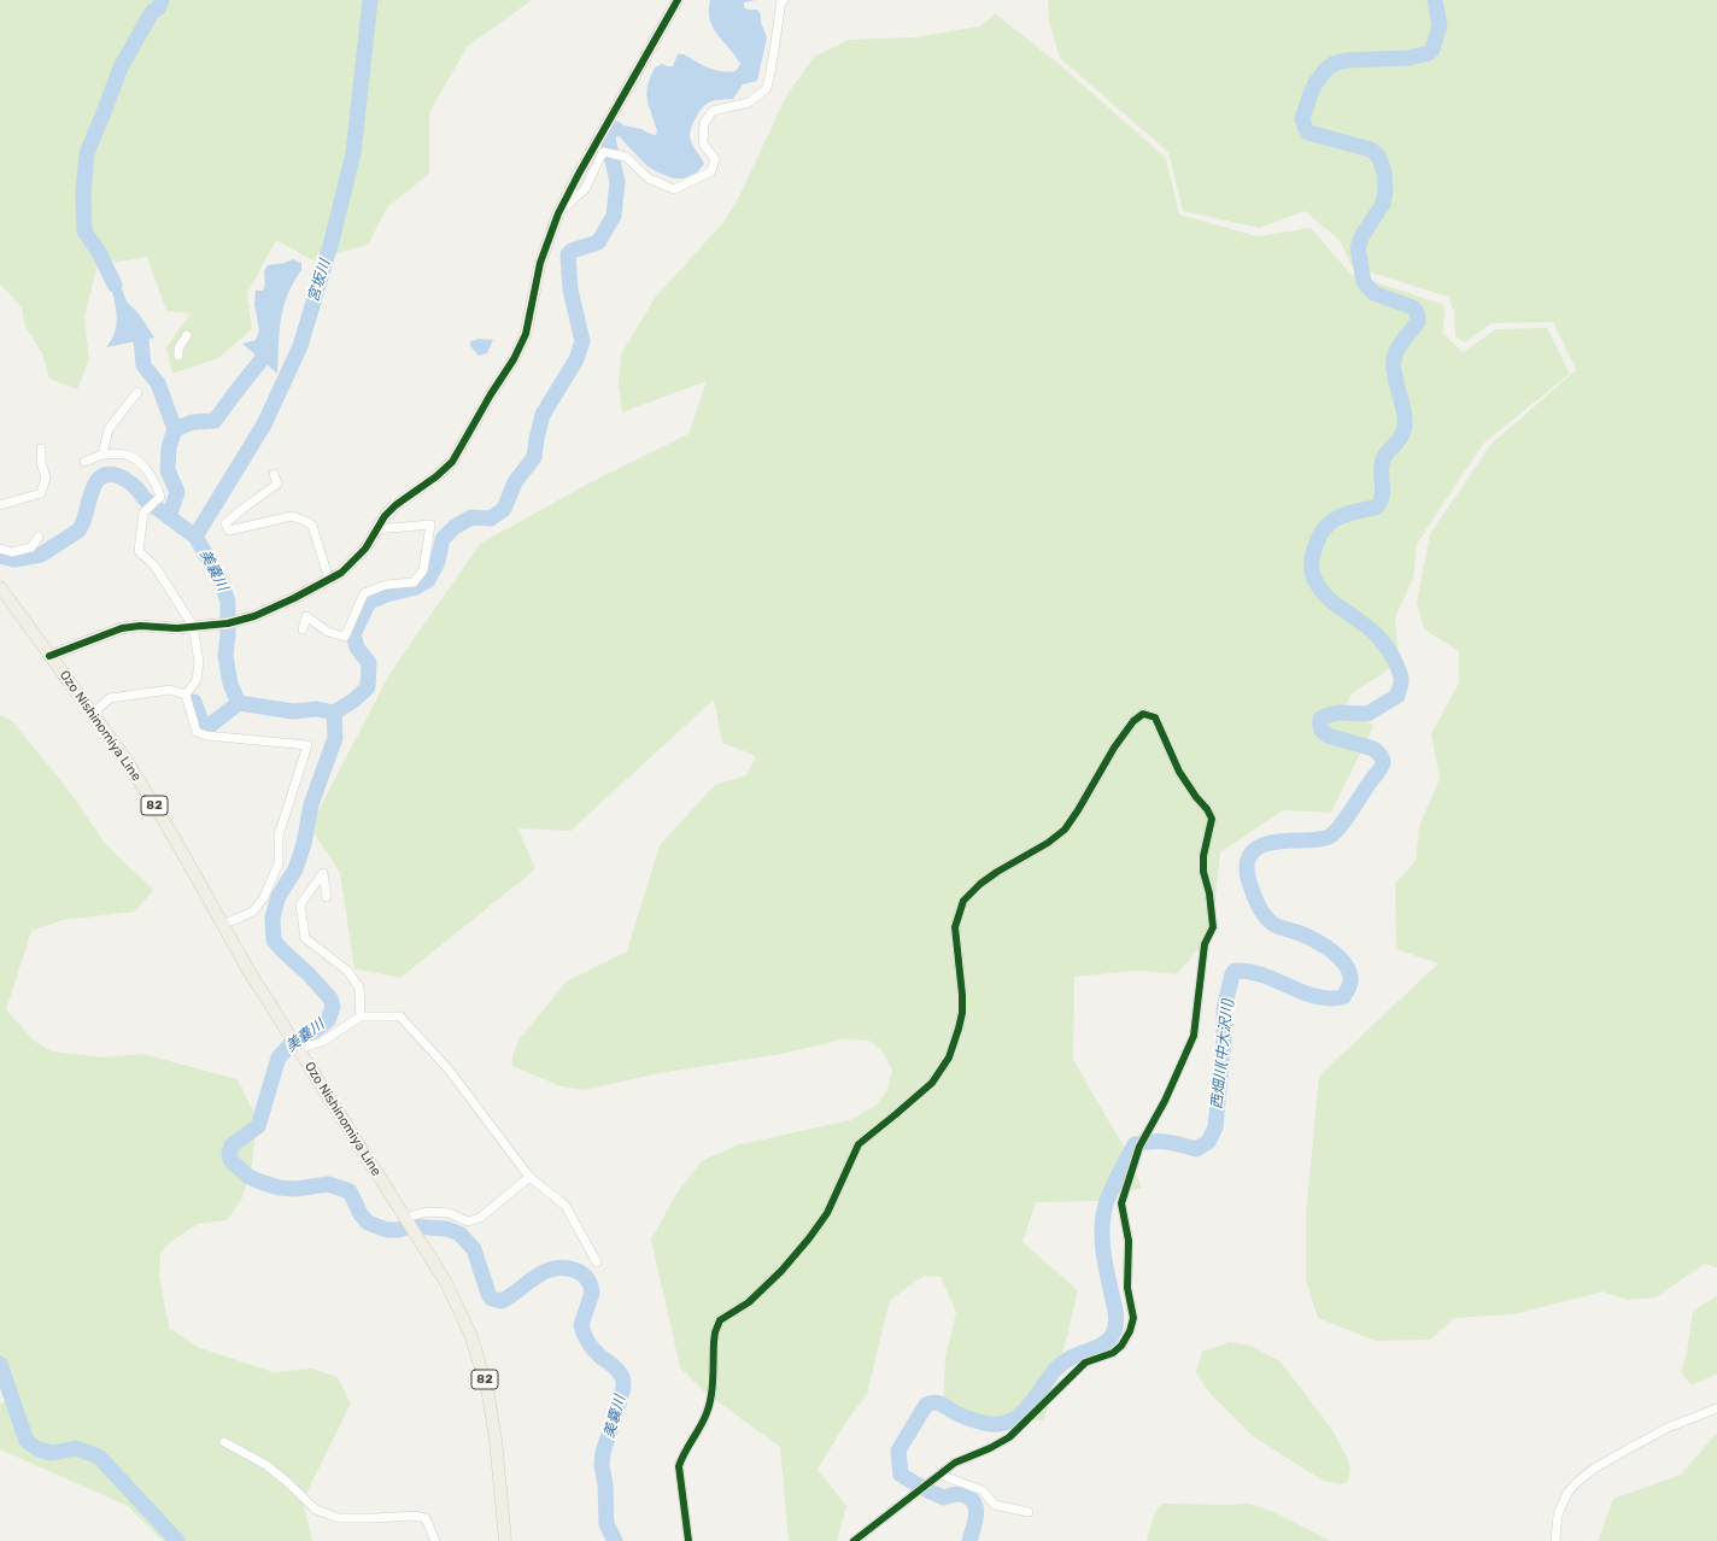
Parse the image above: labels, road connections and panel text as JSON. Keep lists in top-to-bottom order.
{
  "streets": {
    "main road": ["Ozo Nishinomiya Line", "82"]
  },
  "water": ["宮坂川", "美嚢川", "西畑川(中大沢川)"]
}
